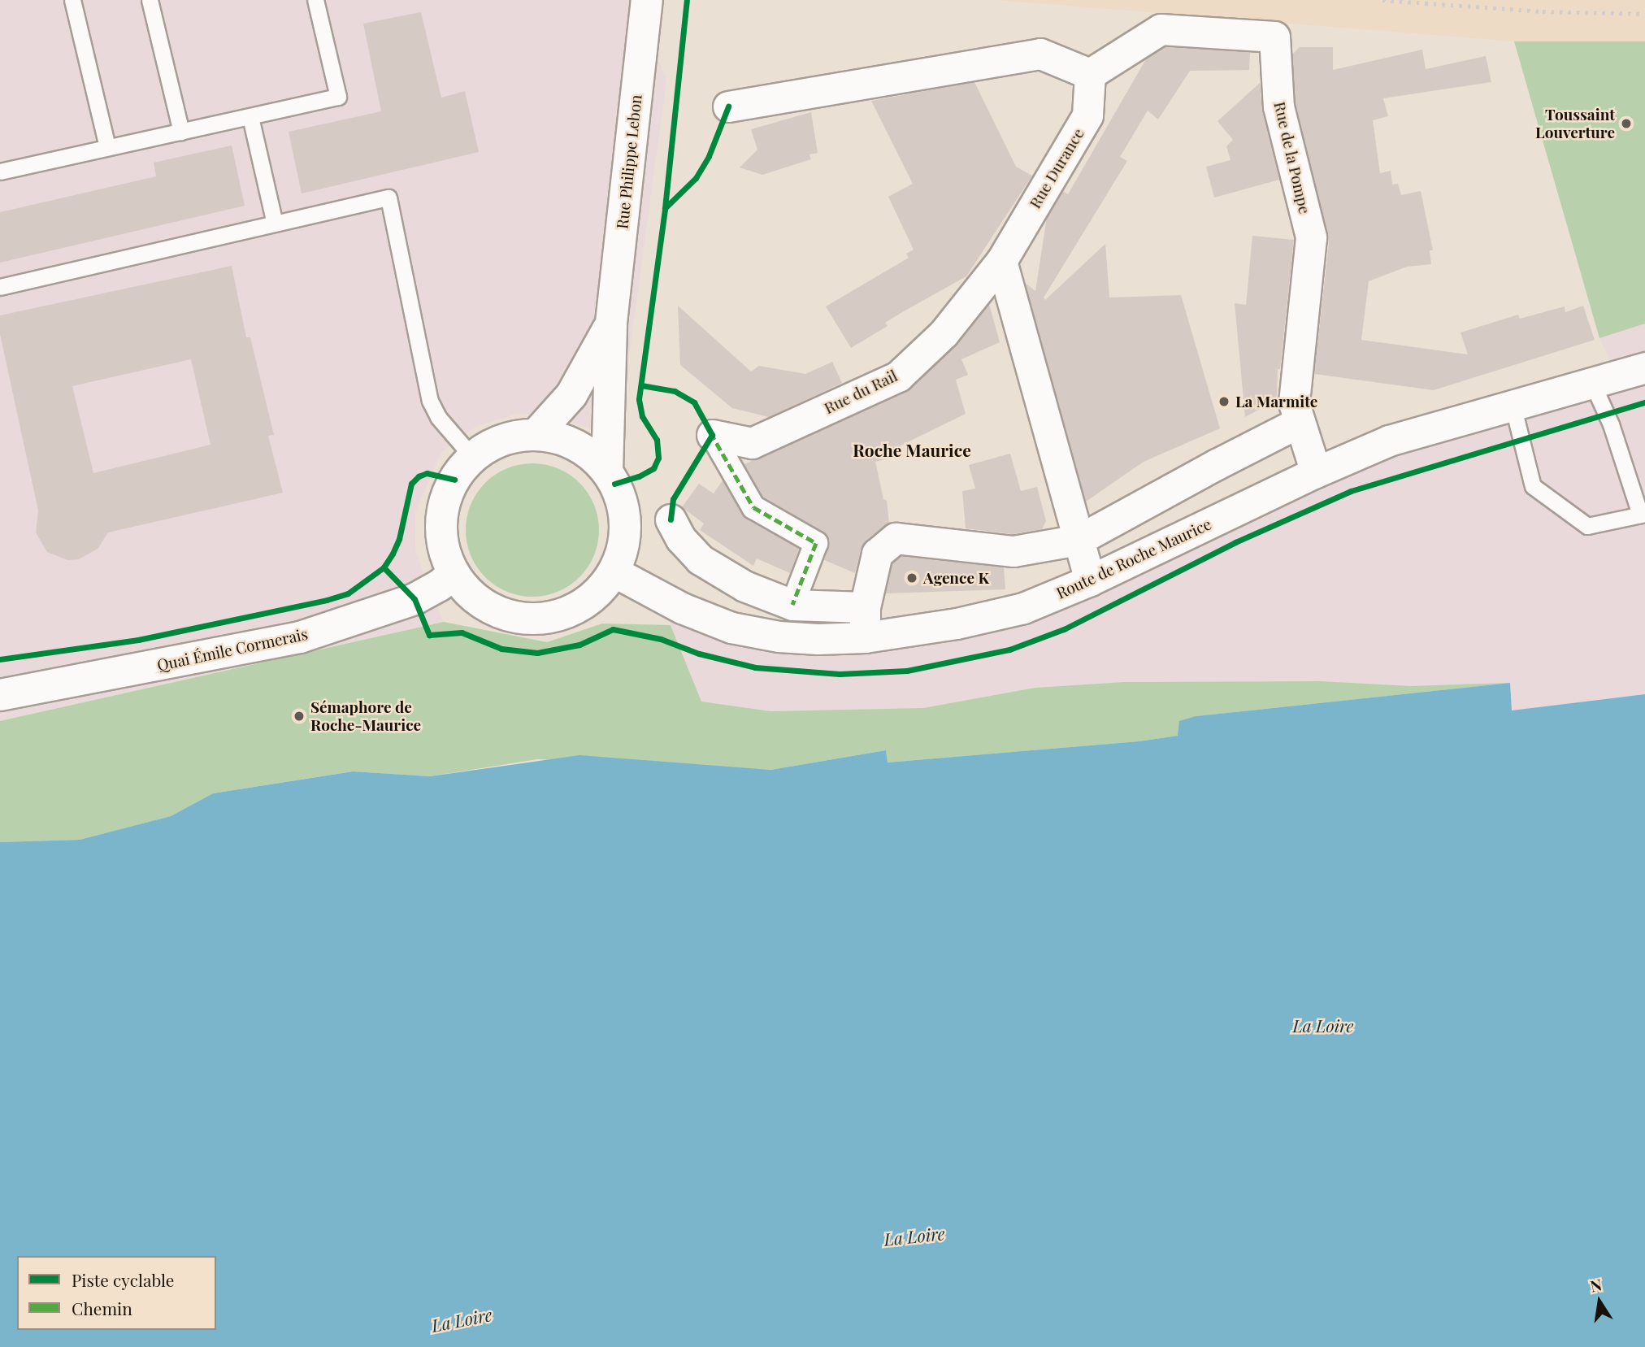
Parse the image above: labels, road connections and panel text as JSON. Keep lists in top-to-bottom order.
{
  "streets": {
    "main road": ["Rue Philippe Lebon", "Quai Émile Cormerais"],
    "street": [
      "Rue de la Pompe",
      "Rue Durance",
      "Rue du Rail",
      "Route de Roche Maurice"
    ]
  },
  "crossings": [
    ["Rue de la Pompe", "Rue Durance"],
    ["Rue de la Pompe", "Route de Roche Maurice"],
    ["Rue Philippe Lebon", "Route de Roche Maurice"],
    ["Rue Philippe Lebon", "Quai Émile Cormerais"],
    ["Rue Durance", "Rue du Rail"],
    ["Route de Roche Maurice", "Quai Émile Cormerais"]
  ],
  "districts": ["Roche Maurice"],
  "water": ["La Loire"],
  "places": [
    "Toussaint Louverture",
    "La Marmite",
    "Agence K",
    "Sémaphore de Roche-Maurice"
  ],
  "legend": ["Piste cyclable", "Chemin"],
  "north": "top"
}
